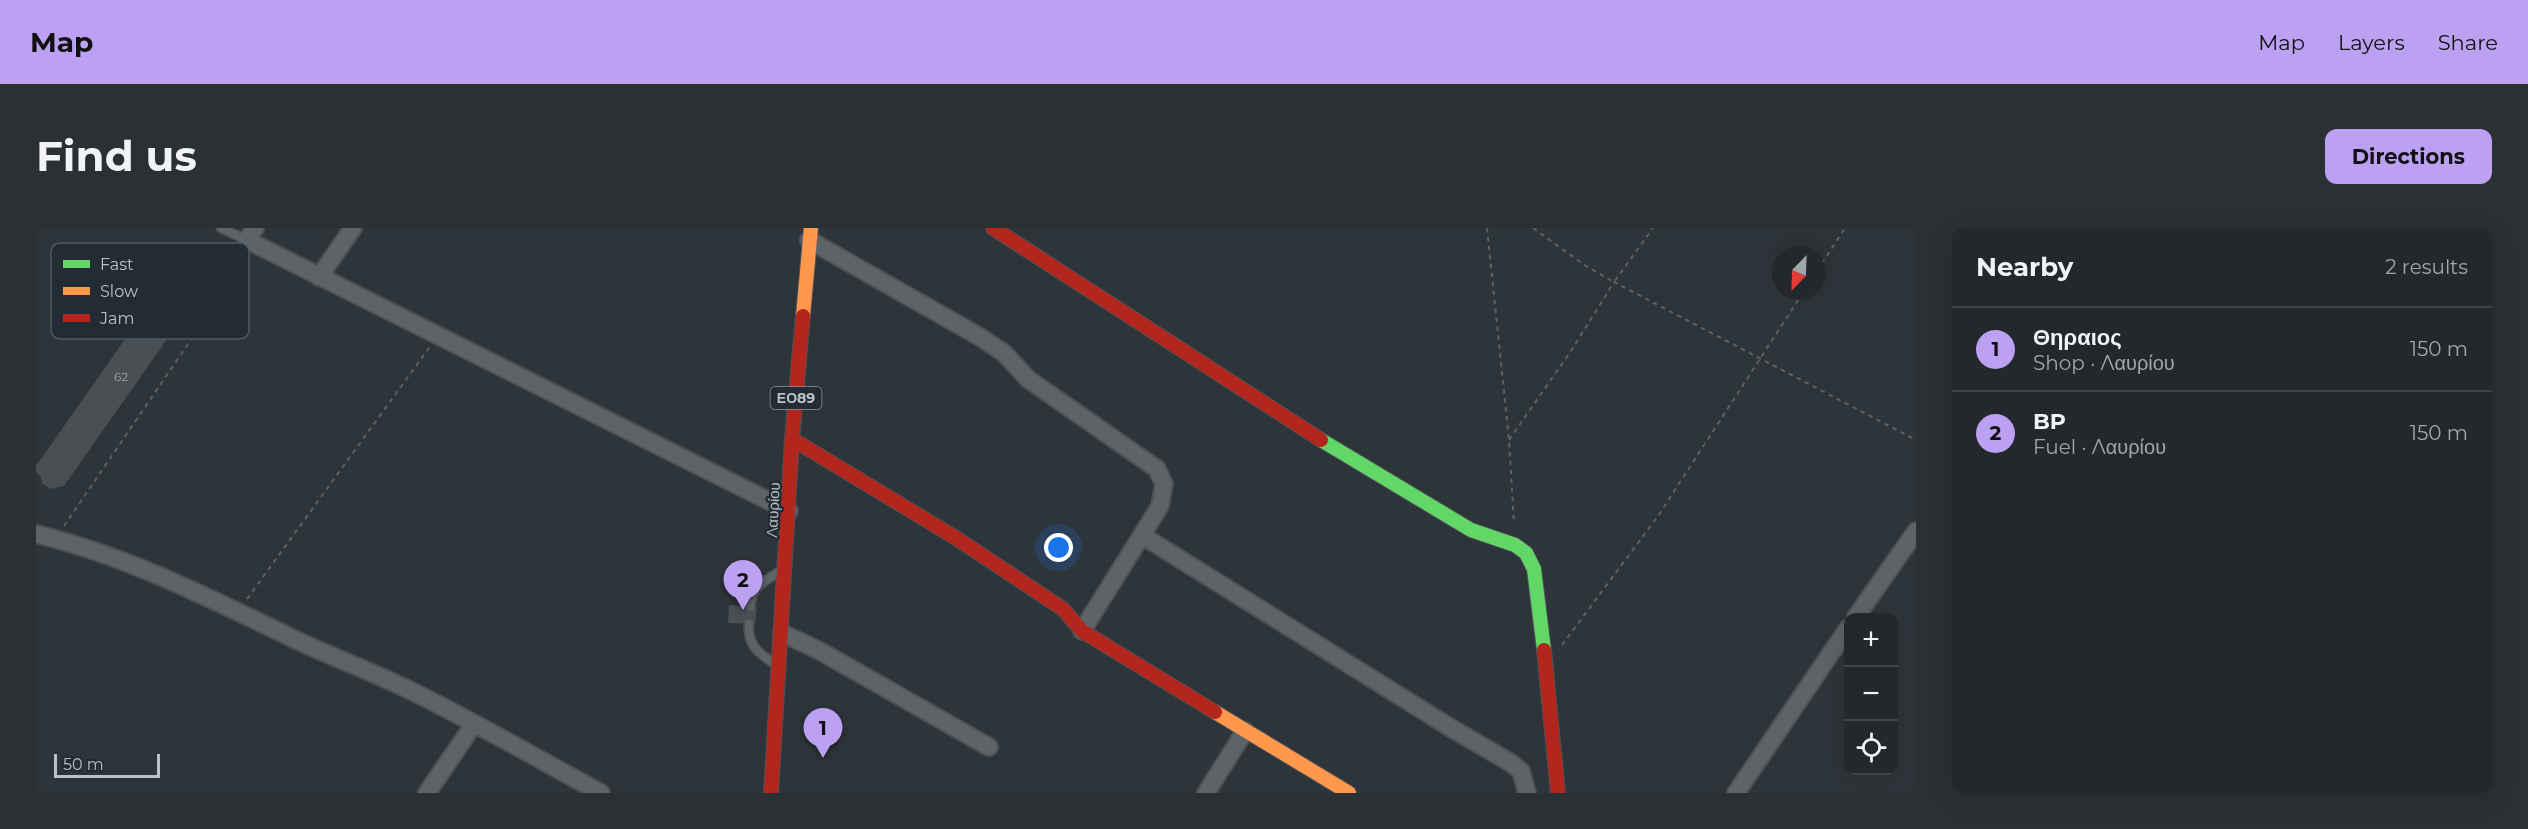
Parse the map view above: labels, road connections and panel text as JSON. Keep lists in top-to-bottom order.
{
  "streets": {
    "street": ["ΕΟ89", "Λαυρίου"]
  },
  "house_numbers": ["62"],
  "legend": ["Fast", "Slow", "Jam"],
  "scale_bar": "50 m",
  "north": "bottom left",
  "page": {
    "header": "Map",
    "nav": ["Map", "Layers", "Share"],
    "buttons": "Directions",
    "title": "Find us",
    "heading": ["Nearby", "2 results"],
    "list": [
      {
        "mark": "1",
        "name": "Θηραιος",
        "note": "Shop · Λαυρίου",
        "value": "150 m"
      },
      {
        "mark": "2",
        "name": "BP",
        "note": "Fuel · Λαυρίου",
        "value": "150 m"
      }
    ],
    "pins": ["2", "1"],
    "map_buttons": ["+", "−"],
    "scale": "50 m"
  }
}
